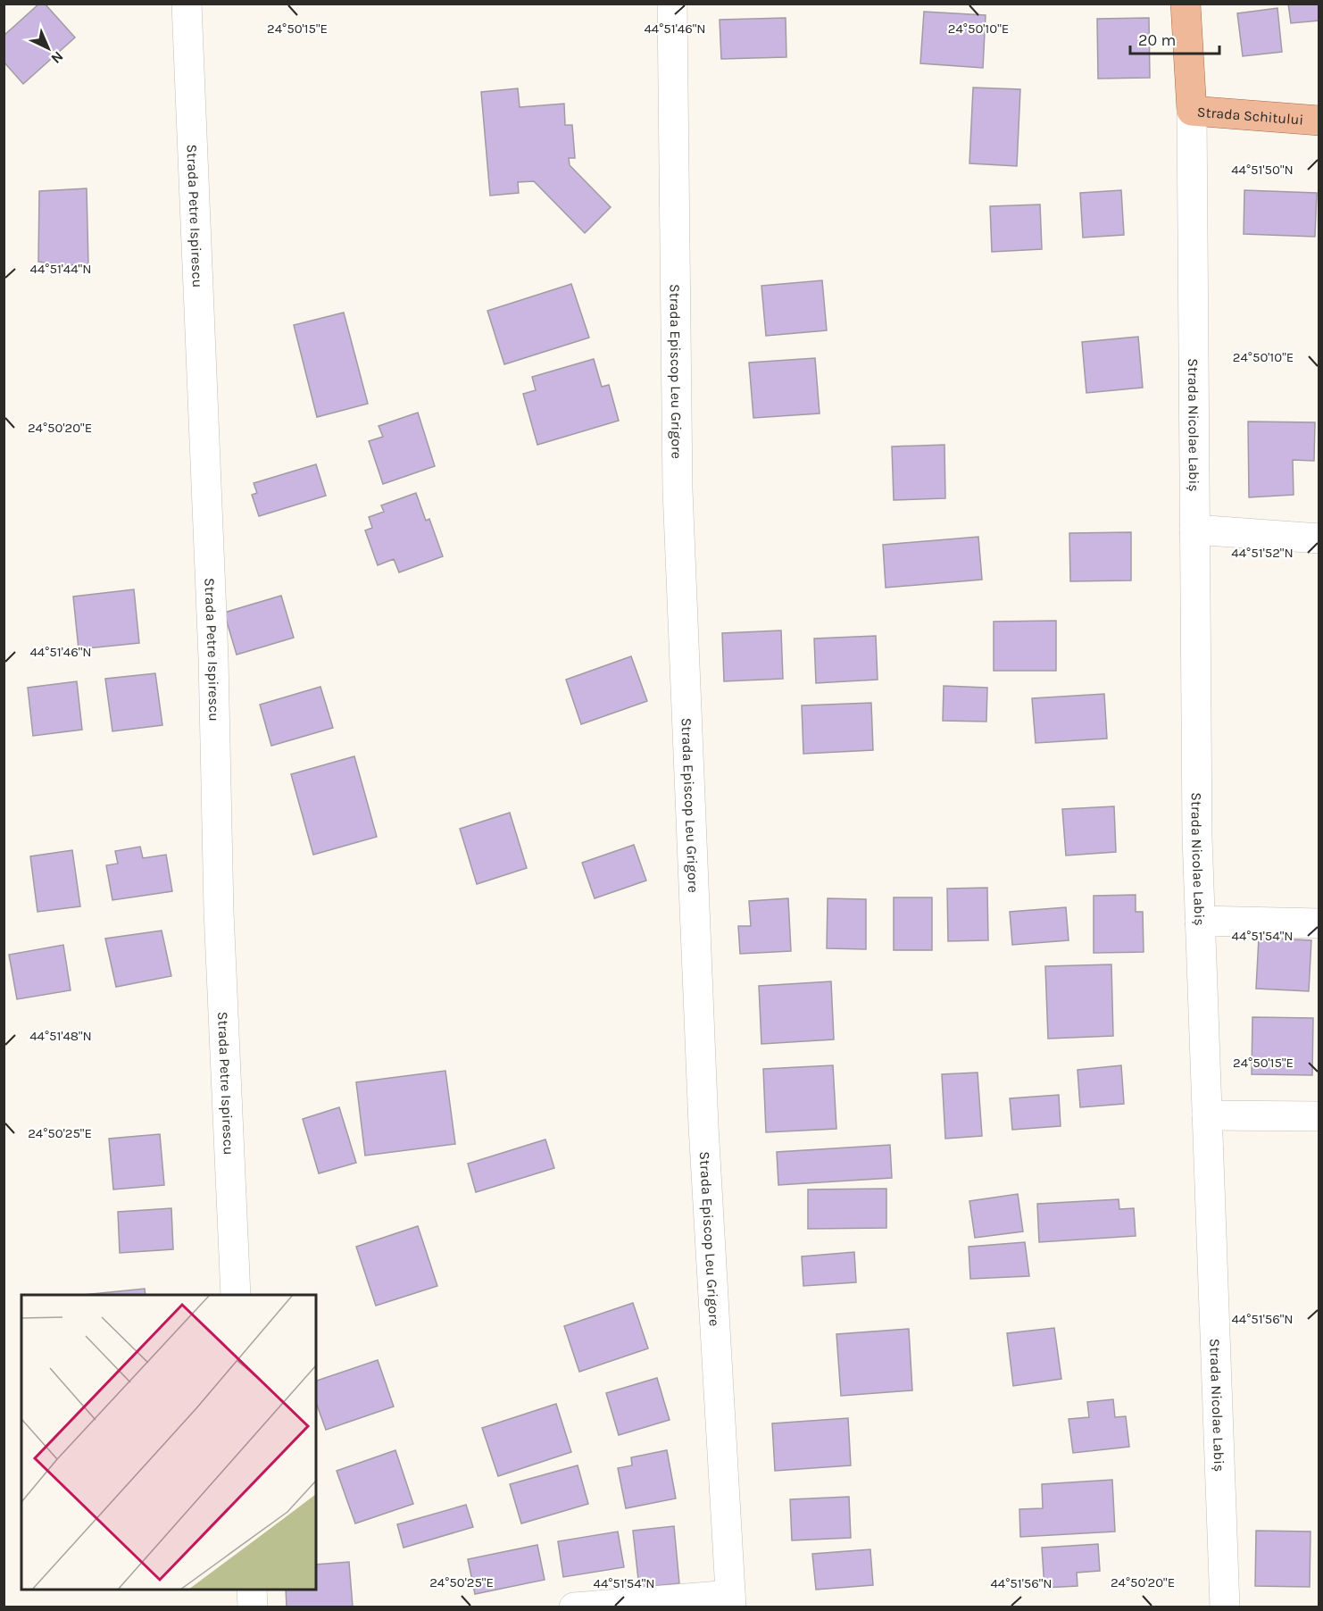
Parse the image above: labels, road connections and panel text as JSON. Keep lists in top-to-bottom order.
{
  "streets": {
    "main road": ["Strada Schitului"],
    "street": ["Strada Petre Ispirescu", "Strada Episcop Leu Grigore", "Strada Nicolae Labiș"]
  },
  "crossings": [
    ["Strada Schitului", "Strada Nicolae Labiș"]
  ],
  "scale_bar": "20 m",
  "north": "bottom right",
  "coordinates": [
    "44°51'46\"N",
    "24°50'15\"E",
    "24°50'10\"E",
    "44°51'50\"N",
    "44°51'44\"N",
    "24°50'20\"E",
    "44°51'52\"N",
    "44°51'54\"N",
    "44°51'48\"N",
    "24°50'25\"E",
    "44°51'56\"N"
  ]
}
